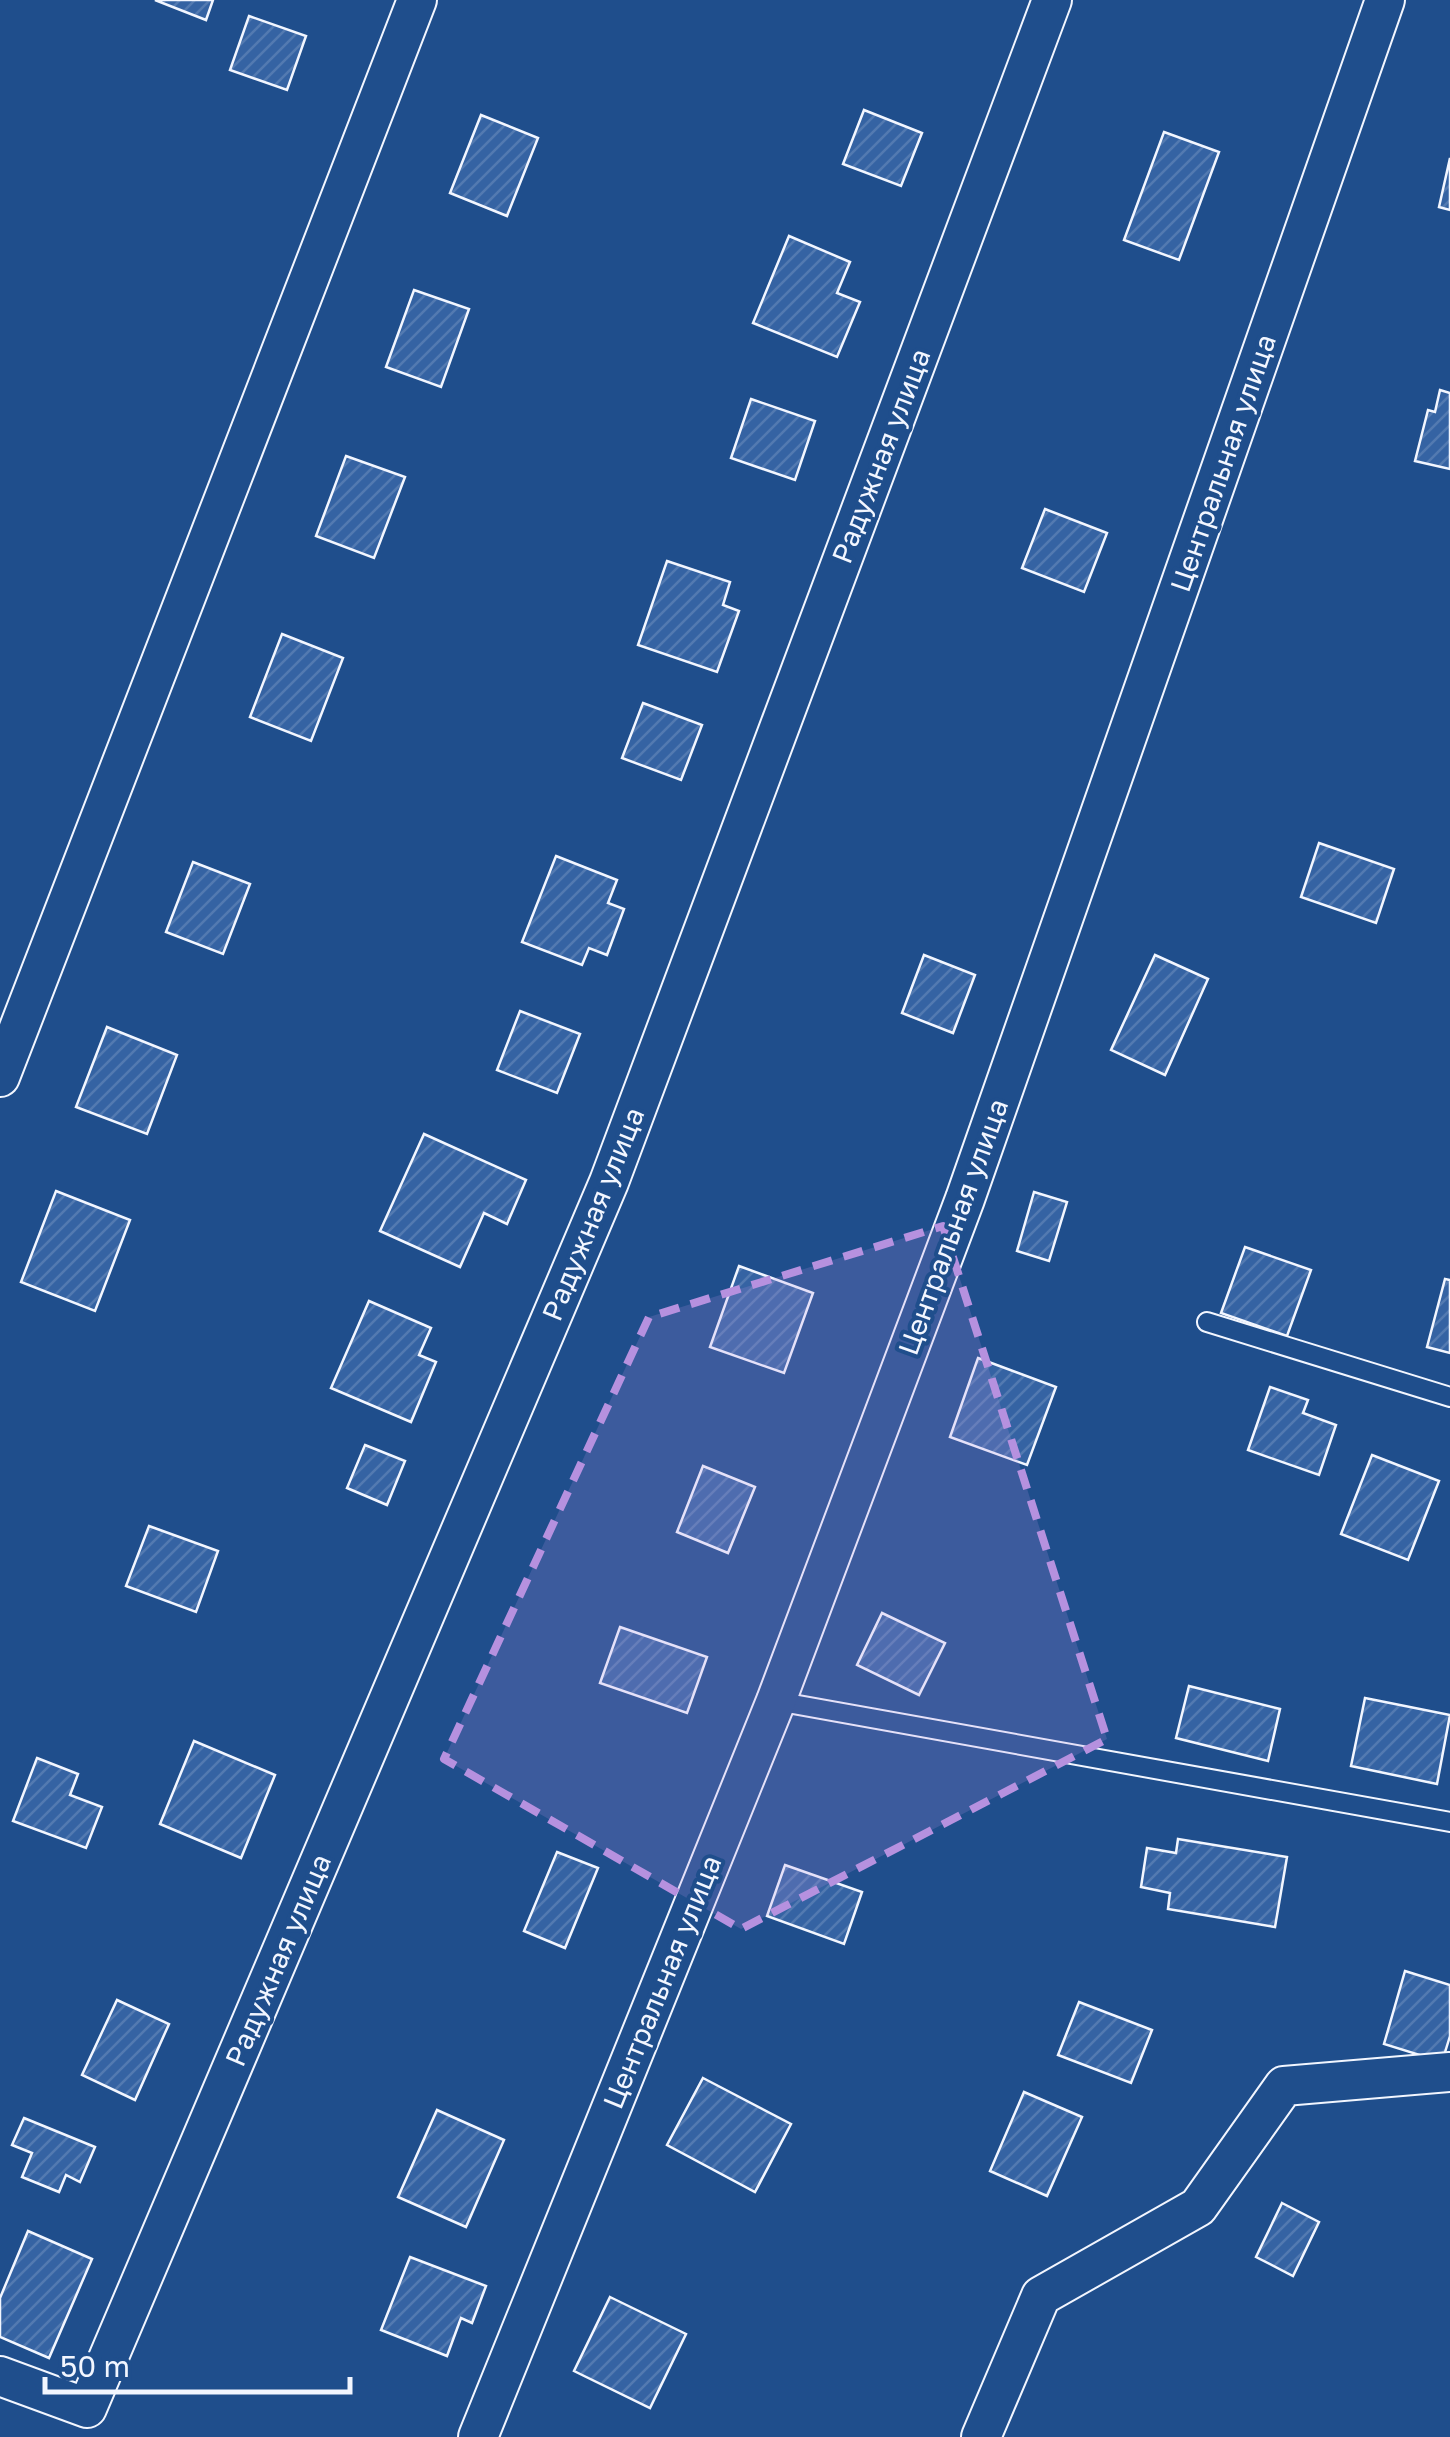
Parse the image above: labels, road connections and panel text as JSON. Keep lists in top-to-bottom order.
{
  "streets": {
    "street": ["Радужная улица", "Центральная улица"]
  },
  "scale_bar": "50 m"
}
